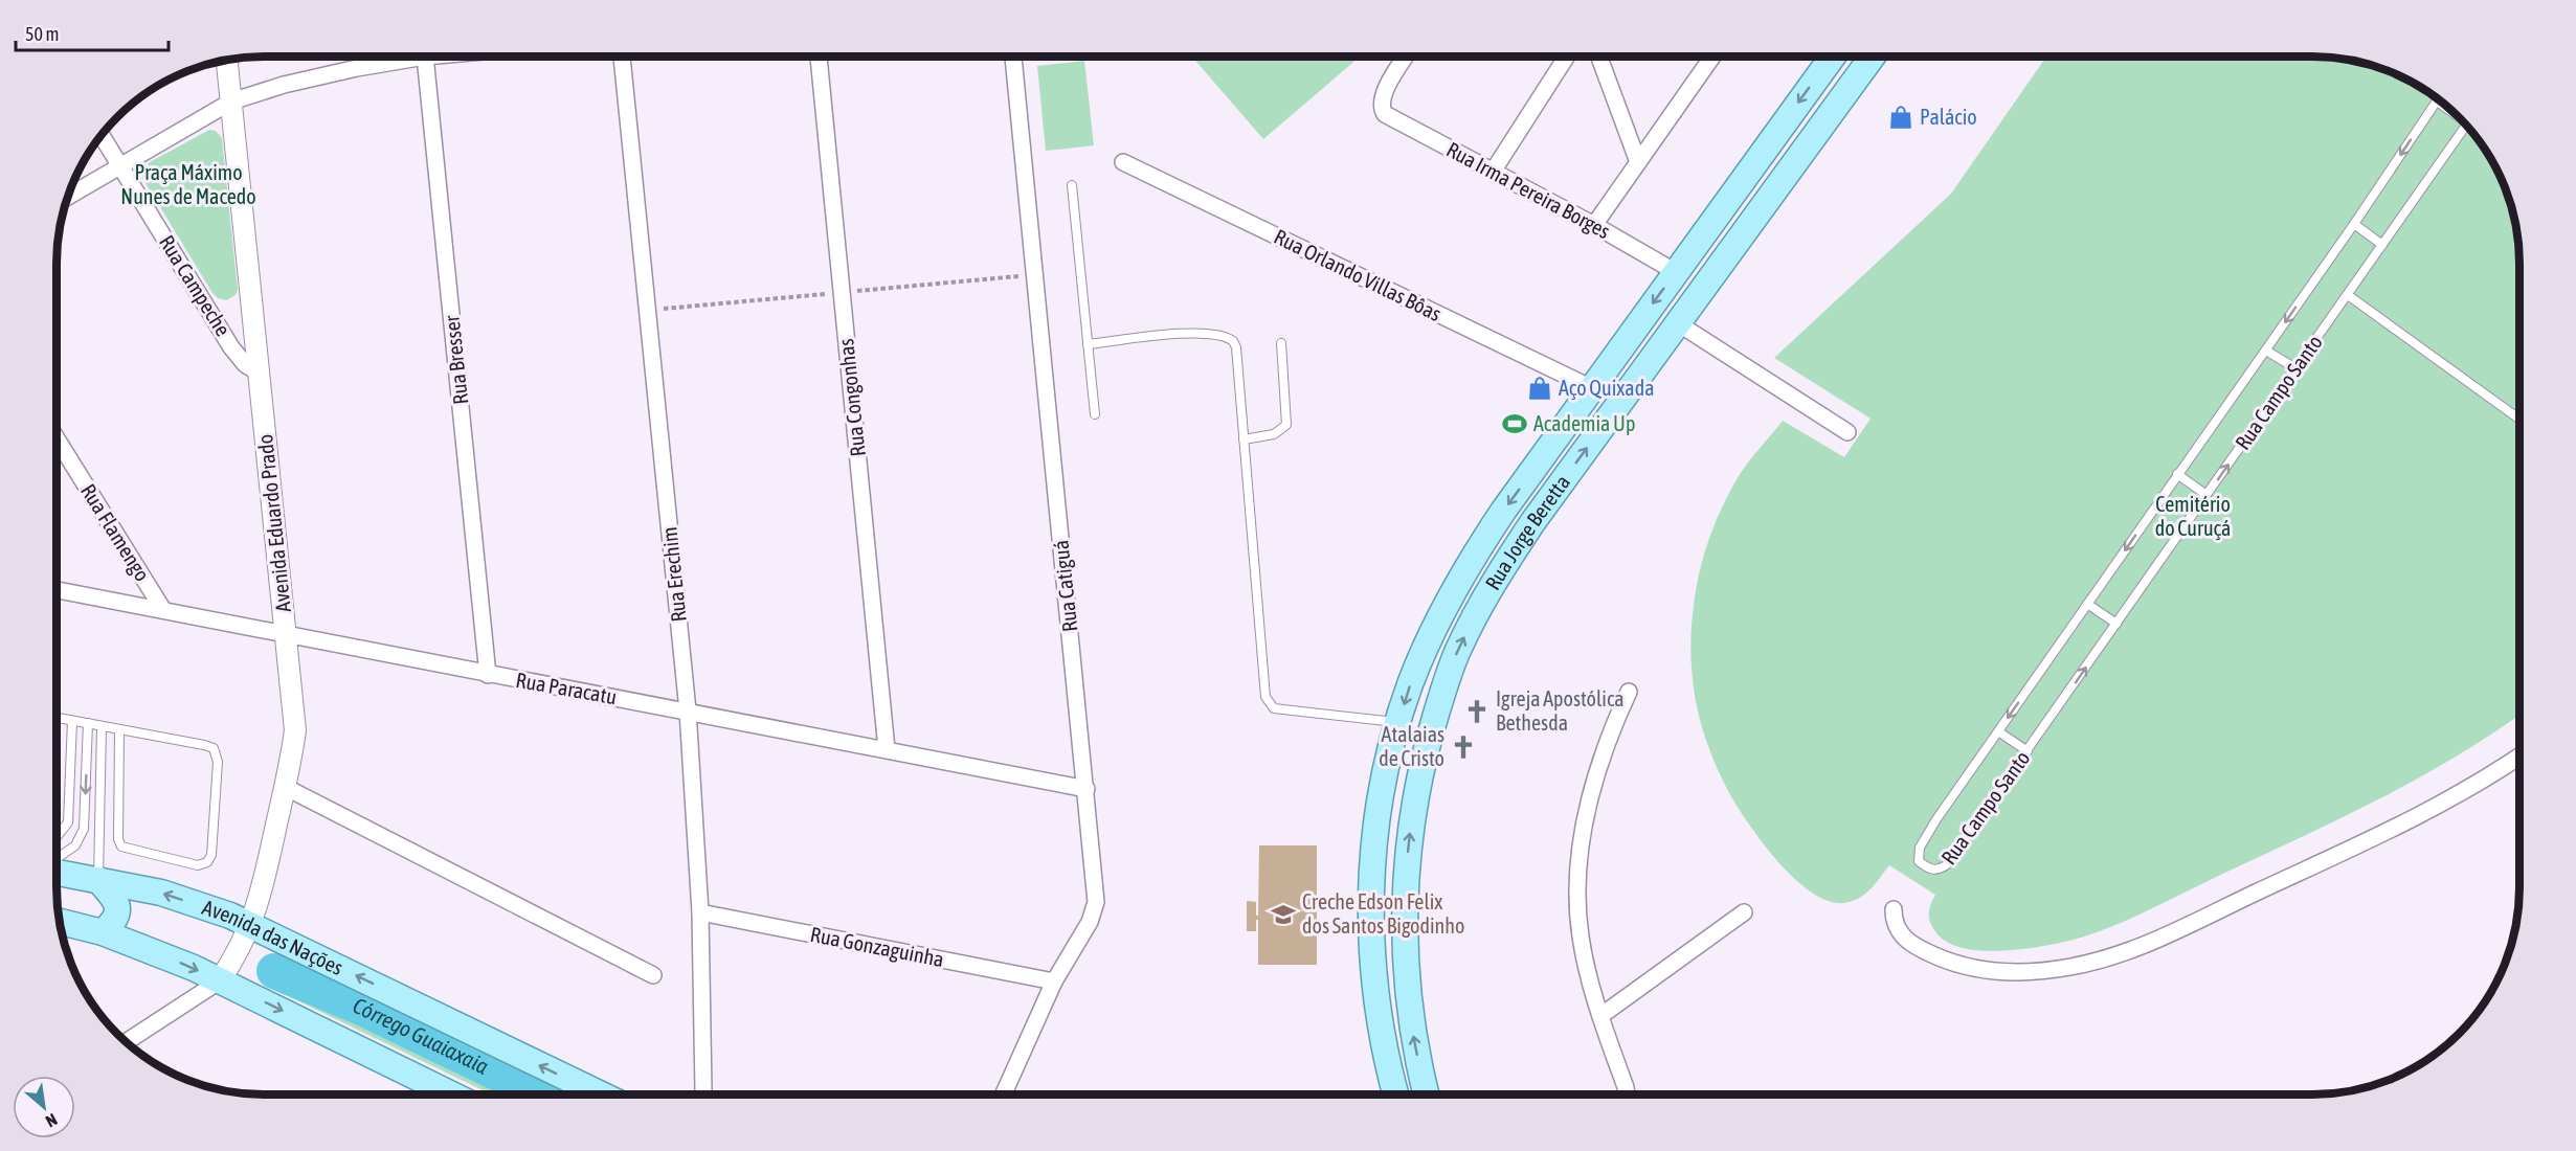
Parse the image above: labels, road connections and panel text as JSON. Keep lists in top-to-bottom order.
{
  "streets": {
    "main road": ["Rua Jorge Beretta", "Avenida das Nações"],
    "street": [
      "Rua Irma Pereira Borges",
      "Rua Orlando Villas Bôas",
      "Rua Campeche",
      "Rua Bresser",
      "Rua Congonhas",
      "Avenida Eduardo Prado",
      "Rua Flamengo",
      "Rua Erechim",
      "Rua Catiguá",
      "Rua Paracatu",
      "Rua Gonzaguinha"
    ],
    "lane": ["Rua Campo Santo"]
  },
  "crossings": [
    ["Rua Irma Pereira Borges", "Rua Jorge Beretta"],
    ["Rua Orlando Villas Bôas", "Rua Jorge Beretta"],
    ["Rua Campeche", "Avenida Eduardo Prado"],
    ["Rua Bresser", "Rua Paracatu"],
    ["Rua Congonhas", "Rua Paracatu"],
    ["Avenida Eduardo Prado", "Rua Paracatu"],
    ["Avenida Eduardo Prado", "Avenida das Nações"],
    ["Rua Flamengo", "Rua Paracatu"],
    ["Rua Erechim", "Rua Paracatu"],
    ["Rua Erechim", "Rua Gonzaguinha"],
    ["Rua Catiguá", "Rua Paracatu"],
    ["Rua Catiguá", "Rua Gonzaguinha"]
  ],
  "water": ["Córrego Guaiaxaia"],
  "parks": ["Praça Máximo Nunes de Macedo", "Cemitério do Curuçá"],
  "places": {
    "shop": ["Palácio", "Aço Quixada"],
    "sports": ["Academia Up"],
    "church": ["Igreja Apostólica Bethesda", "Atalaias de Cristo"],
    "school or university": ["Creche Edson Felix dos Santos Bigodinho"]
  },
  "scale_bar": "50 m",
  "north": "bottom right"
}
